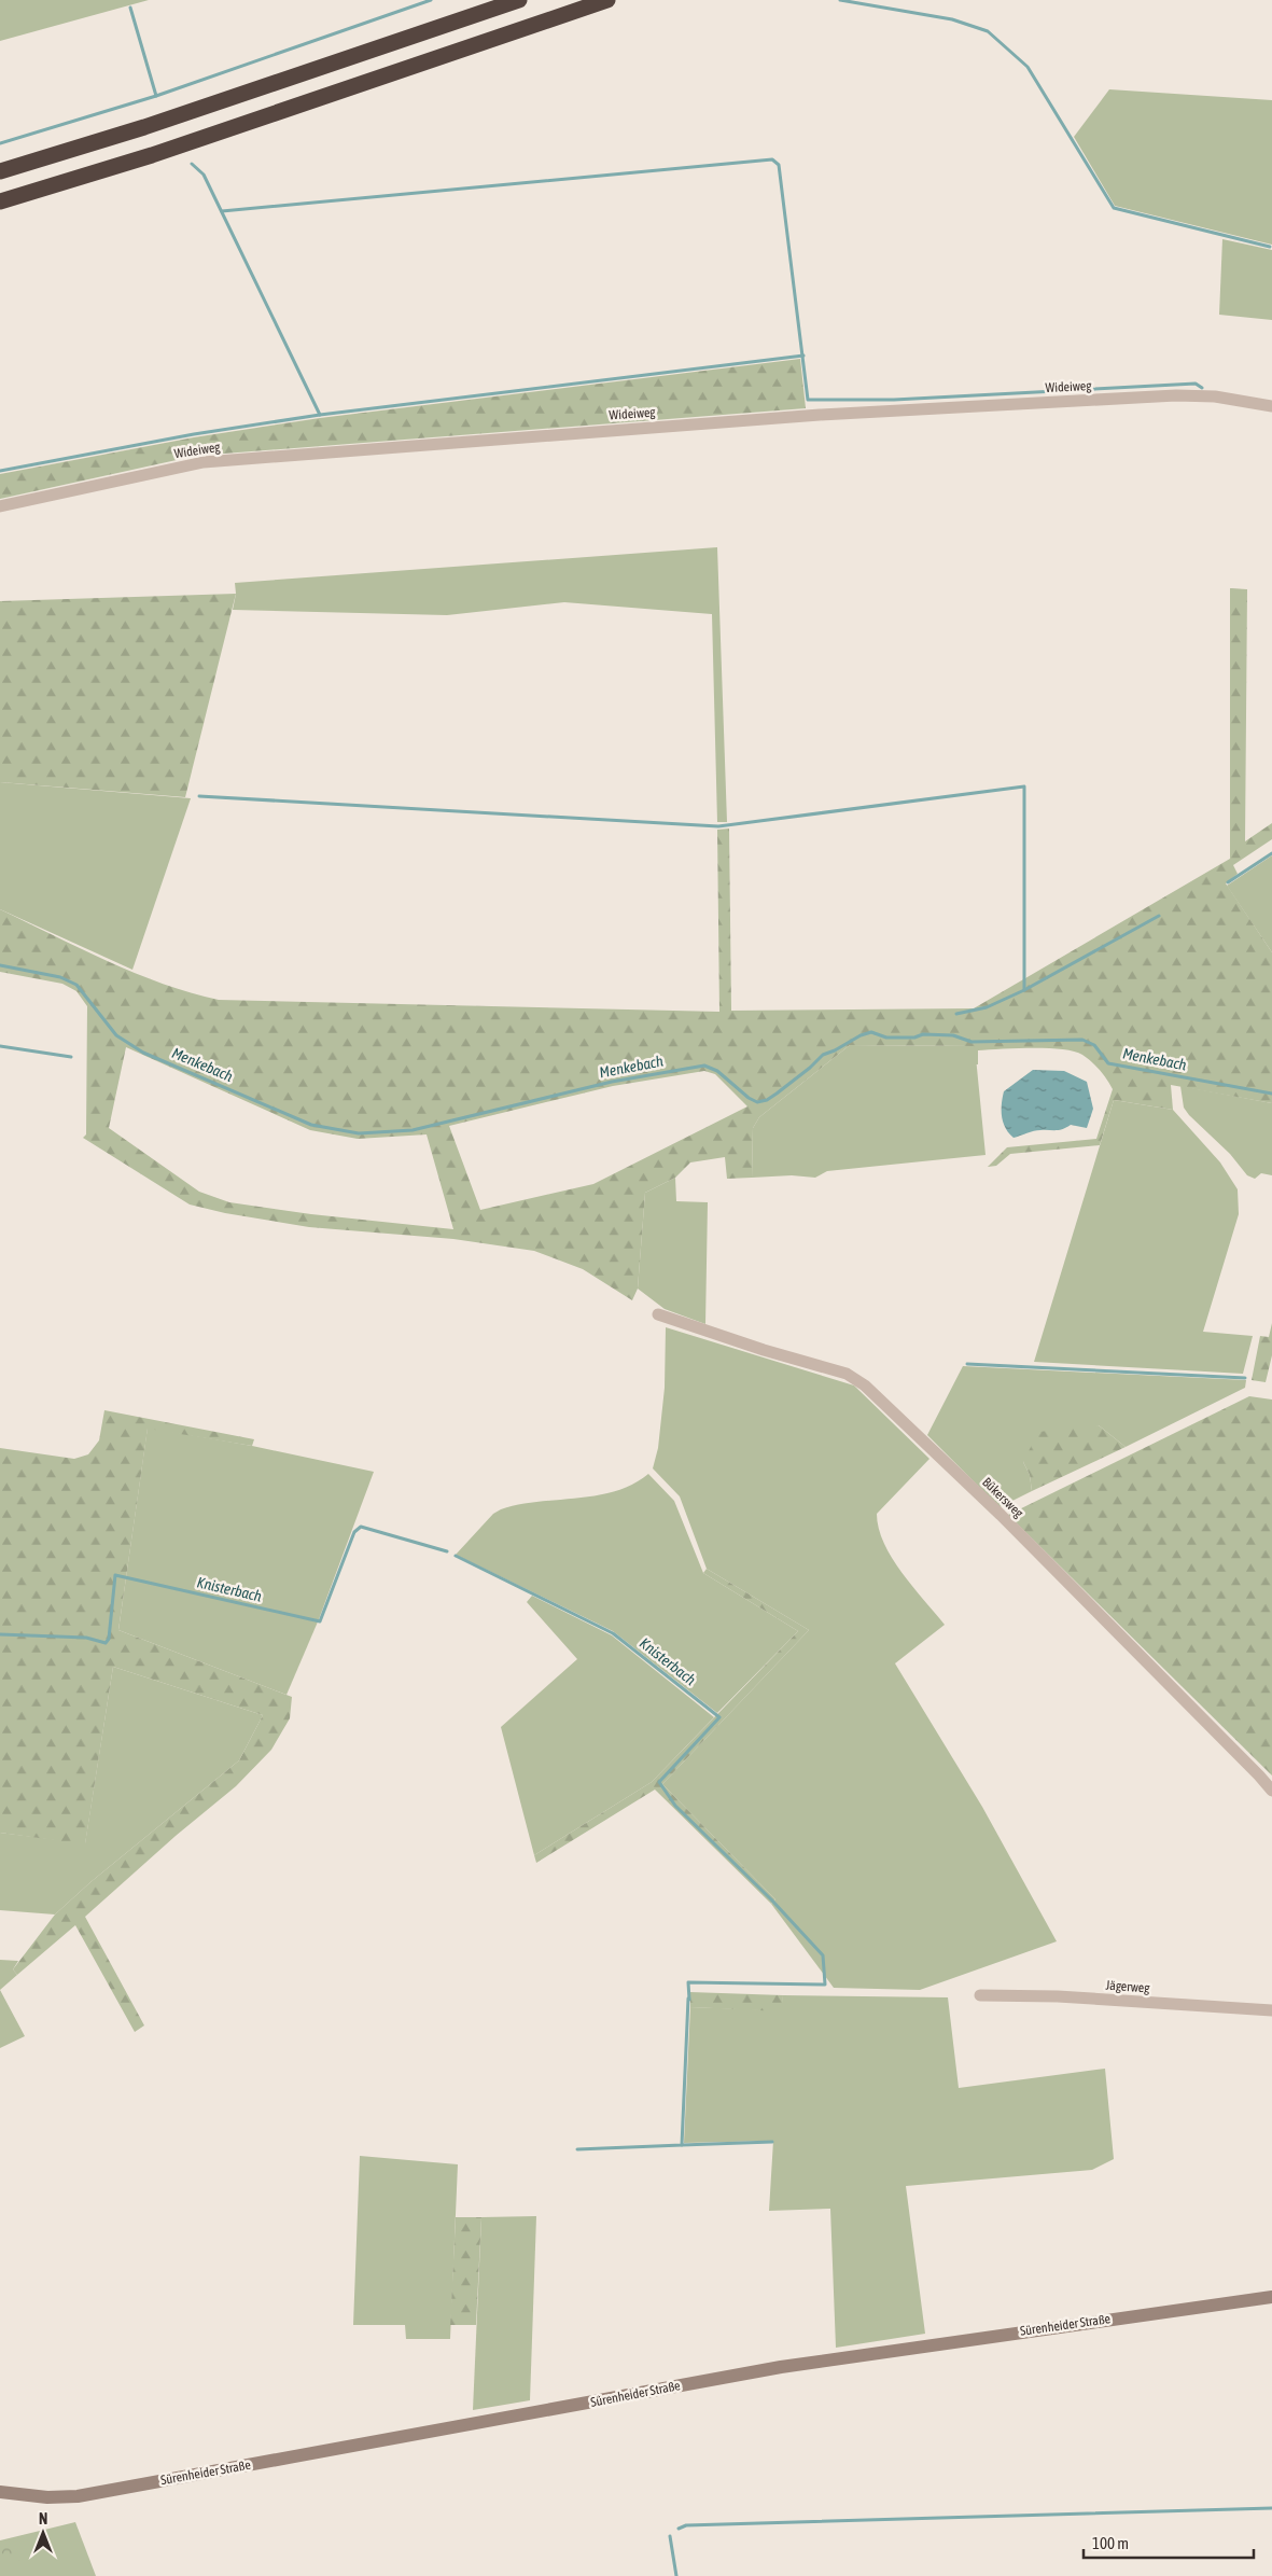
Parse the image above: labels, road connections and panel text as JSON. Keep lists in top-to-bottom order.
{
  "streets": {
    "main road": ["Sürenheider Straße"],
    "street": ["Wideiweg", "Bükersweg", "Jägerweg"]
  },
  "water": ["Menkebach", "Knisterbach"],
  "scale_bar": "100 m",
  "north": "top"
}
